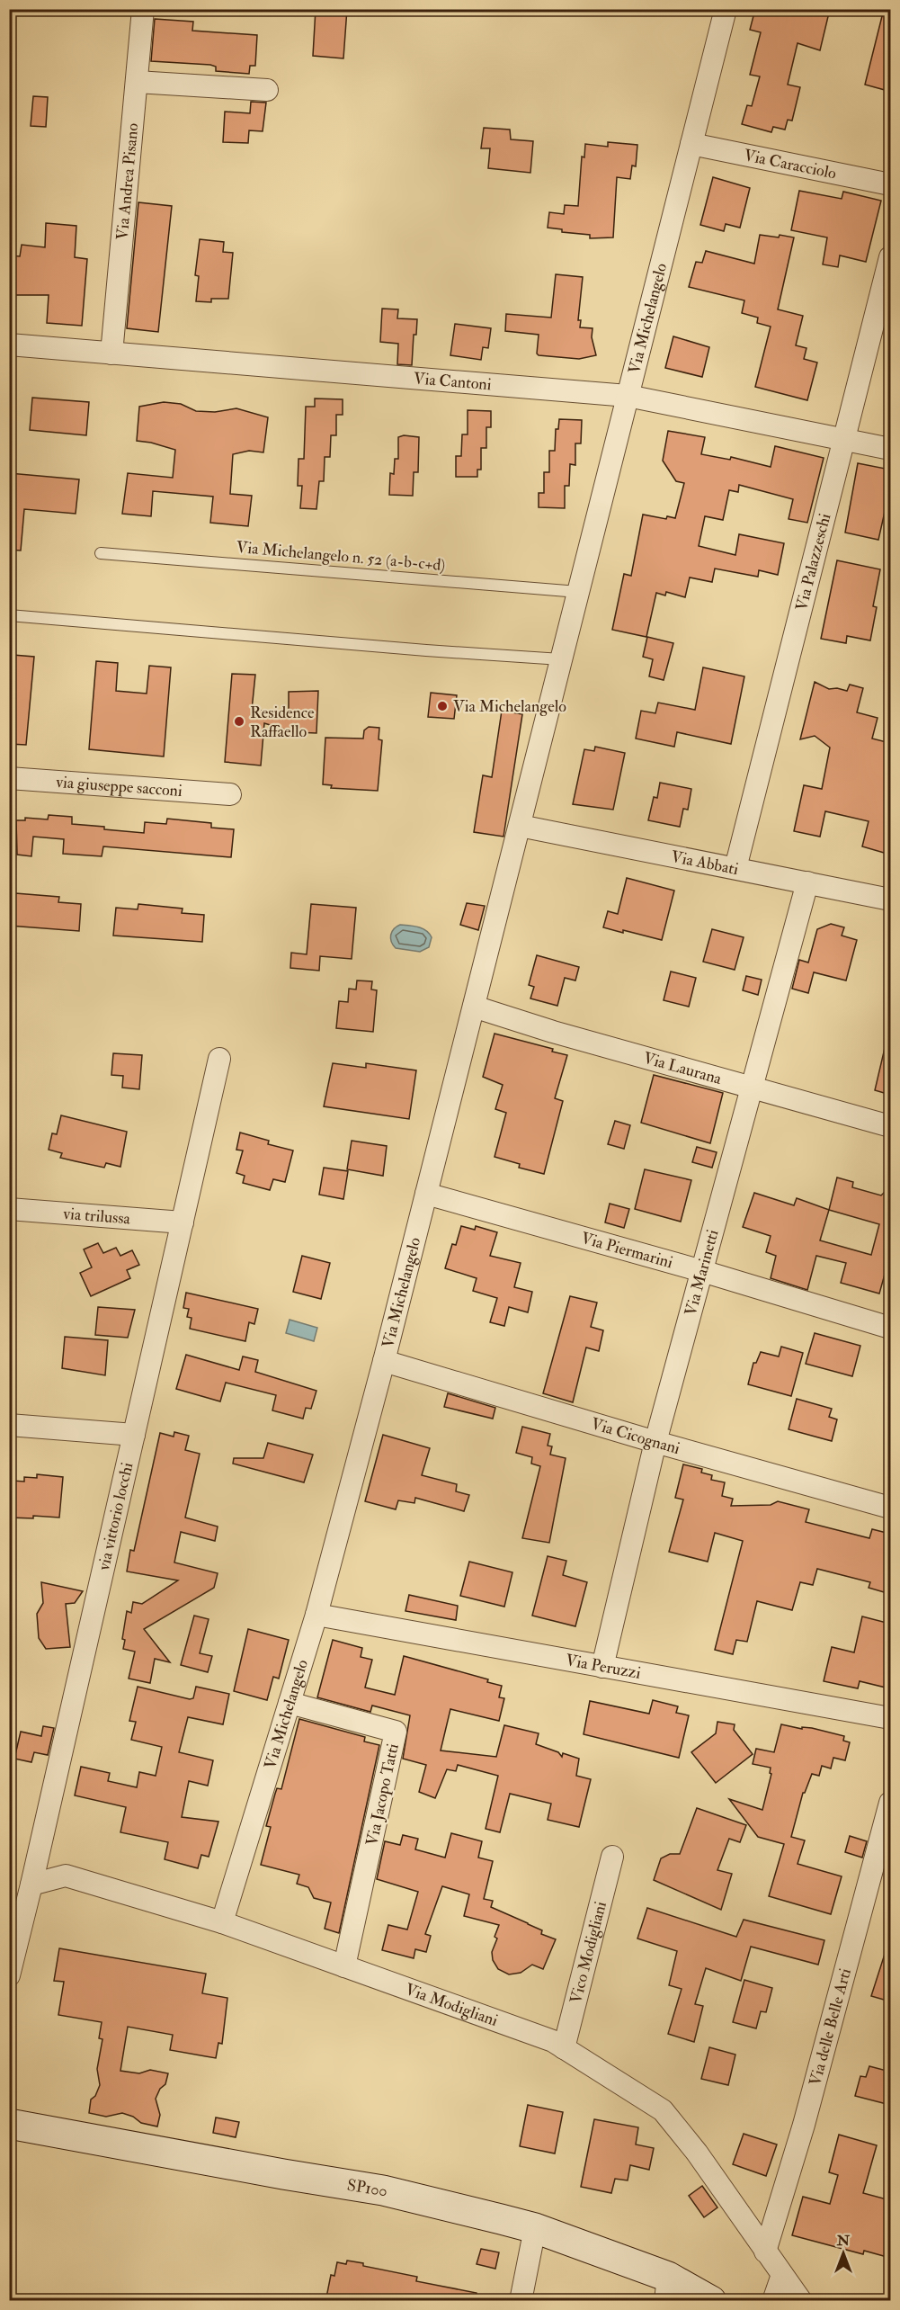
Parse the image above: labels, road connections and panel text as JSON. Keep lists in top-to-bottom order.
{
  "streets": {
    "main road": ["SP100"],
    "street": [
      "Via Caracciolo",
      "Via Andrea Pisano",
      "Via Michelangelo",
      "Via Cantoni",
      "Via Palazzeschi",
      "via giuseppe sacconi",
      "Via Abbati",
      "Via Laurana",
      "via trilussa",
      "Via Piermarini",
      "Via Marinetti",
      "Via Cicognani",
      "via vittorio locchi",
      "Via Peruzzi",
      "Via Jacopo Tatti",
      "Vico Modigliani",
      "Via Modigliani",
      "Via delle Belle Arti"
    ],
    "lane": ["Via Michelangelo n. 52 (a-b-c+d)"]
  },
  "crossings": [
    ["Via Caracciolo", "Via Michelangelo"],
    ["Via Andrea Pisano", "Via Cantoni"],
    ["Via Michelangelo", "Via Cantoni"],
    ["Via Michelangelo", "Via Michelangelo n. 52 (a-b-c+d)"],
    ["Via Michelangelo", "Via Abbati"],
    ["Via Michelangelo", "Via Laurana"],
    ["Via Michelangelo", "Via Piermarini"],
    ["Via Michelangelo", "Via Cicognani"],
    ["Via Michelangelo", "Via Peruzzi"],
    ["Via Michelangelo", "Via Jacopo Tatti"],
    ["Via Michelangelo", "Via Modigliani"],
    ["Via Cantoni", "Via Palazzeschi"],
    ["Via Palazzeschi", "Via Abbati"],
    ["Via Abbati", "Via Marinetti"],
    ["Via Laurana", "Via Marinetti"],
    ["via trilussa", "via vittorio locchi"],
    ["Via Piermarini", "Via Marinetti"],
    ["Via Marinetti", "Via Cicognani"],
    ["Via Marinetti", "Via Peruzzi"],
    ["via vittorio locchi", "Via Modigliani"],
    ["Via Jacopo Tatti", "Via Modigliani"],
    ["Vico Modigliani", "Via Modigliani"],
    ["Via Modigliani", "Via delle Belle Arti"]
  ],
  "places": ["Via Michelangelo", "Residence Raffaello"],
  "north": "top"
}
